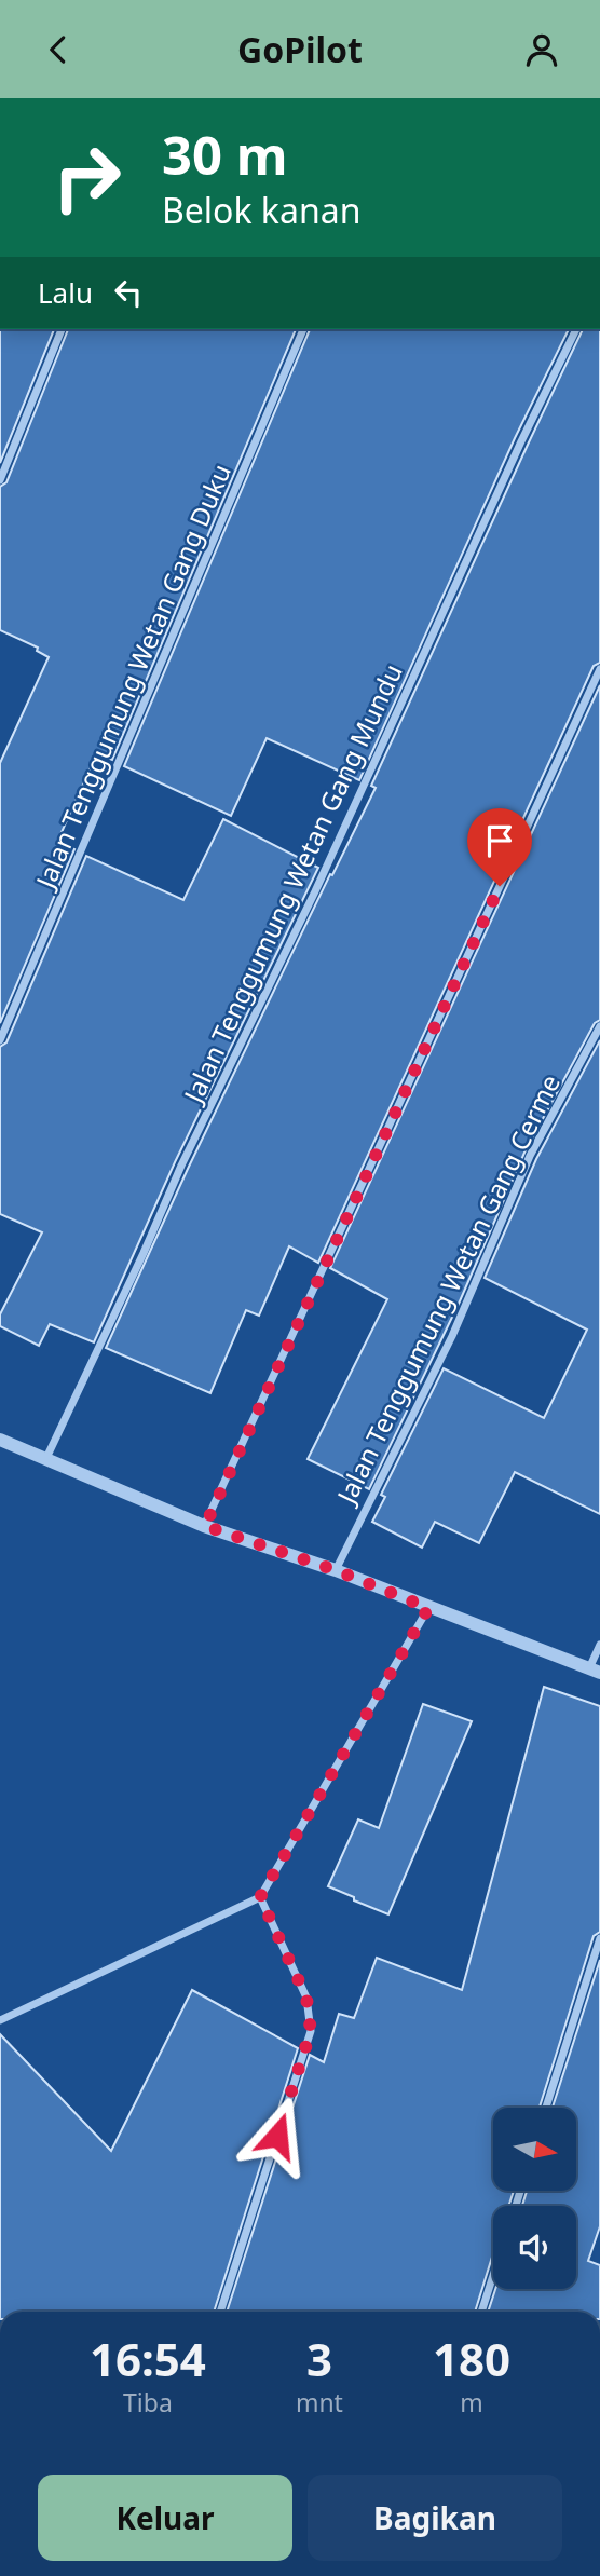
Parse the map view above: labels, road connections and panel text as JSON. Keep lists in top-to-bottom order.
{
  "streets": {
    "street": ["Jalan Tenggumung Wetan Gang Duku", "Jalan Tenggumung Wetan Gang Mundu", "Jalan Tenggumung Wetan Gang Cerme"]
  },
  "north": "right",
  "page": {
    "header": "GoPilot",
    "turn": ["30 m", "Belok kanan"],
    "then": "Lalu",
    "eta": [
      "16:54",
      "Tiba",
      "3",
      "mnt",
      "180",
      "m"
    ],
    "buttons": ["Keluar", "Bagikan"]
  }
}
